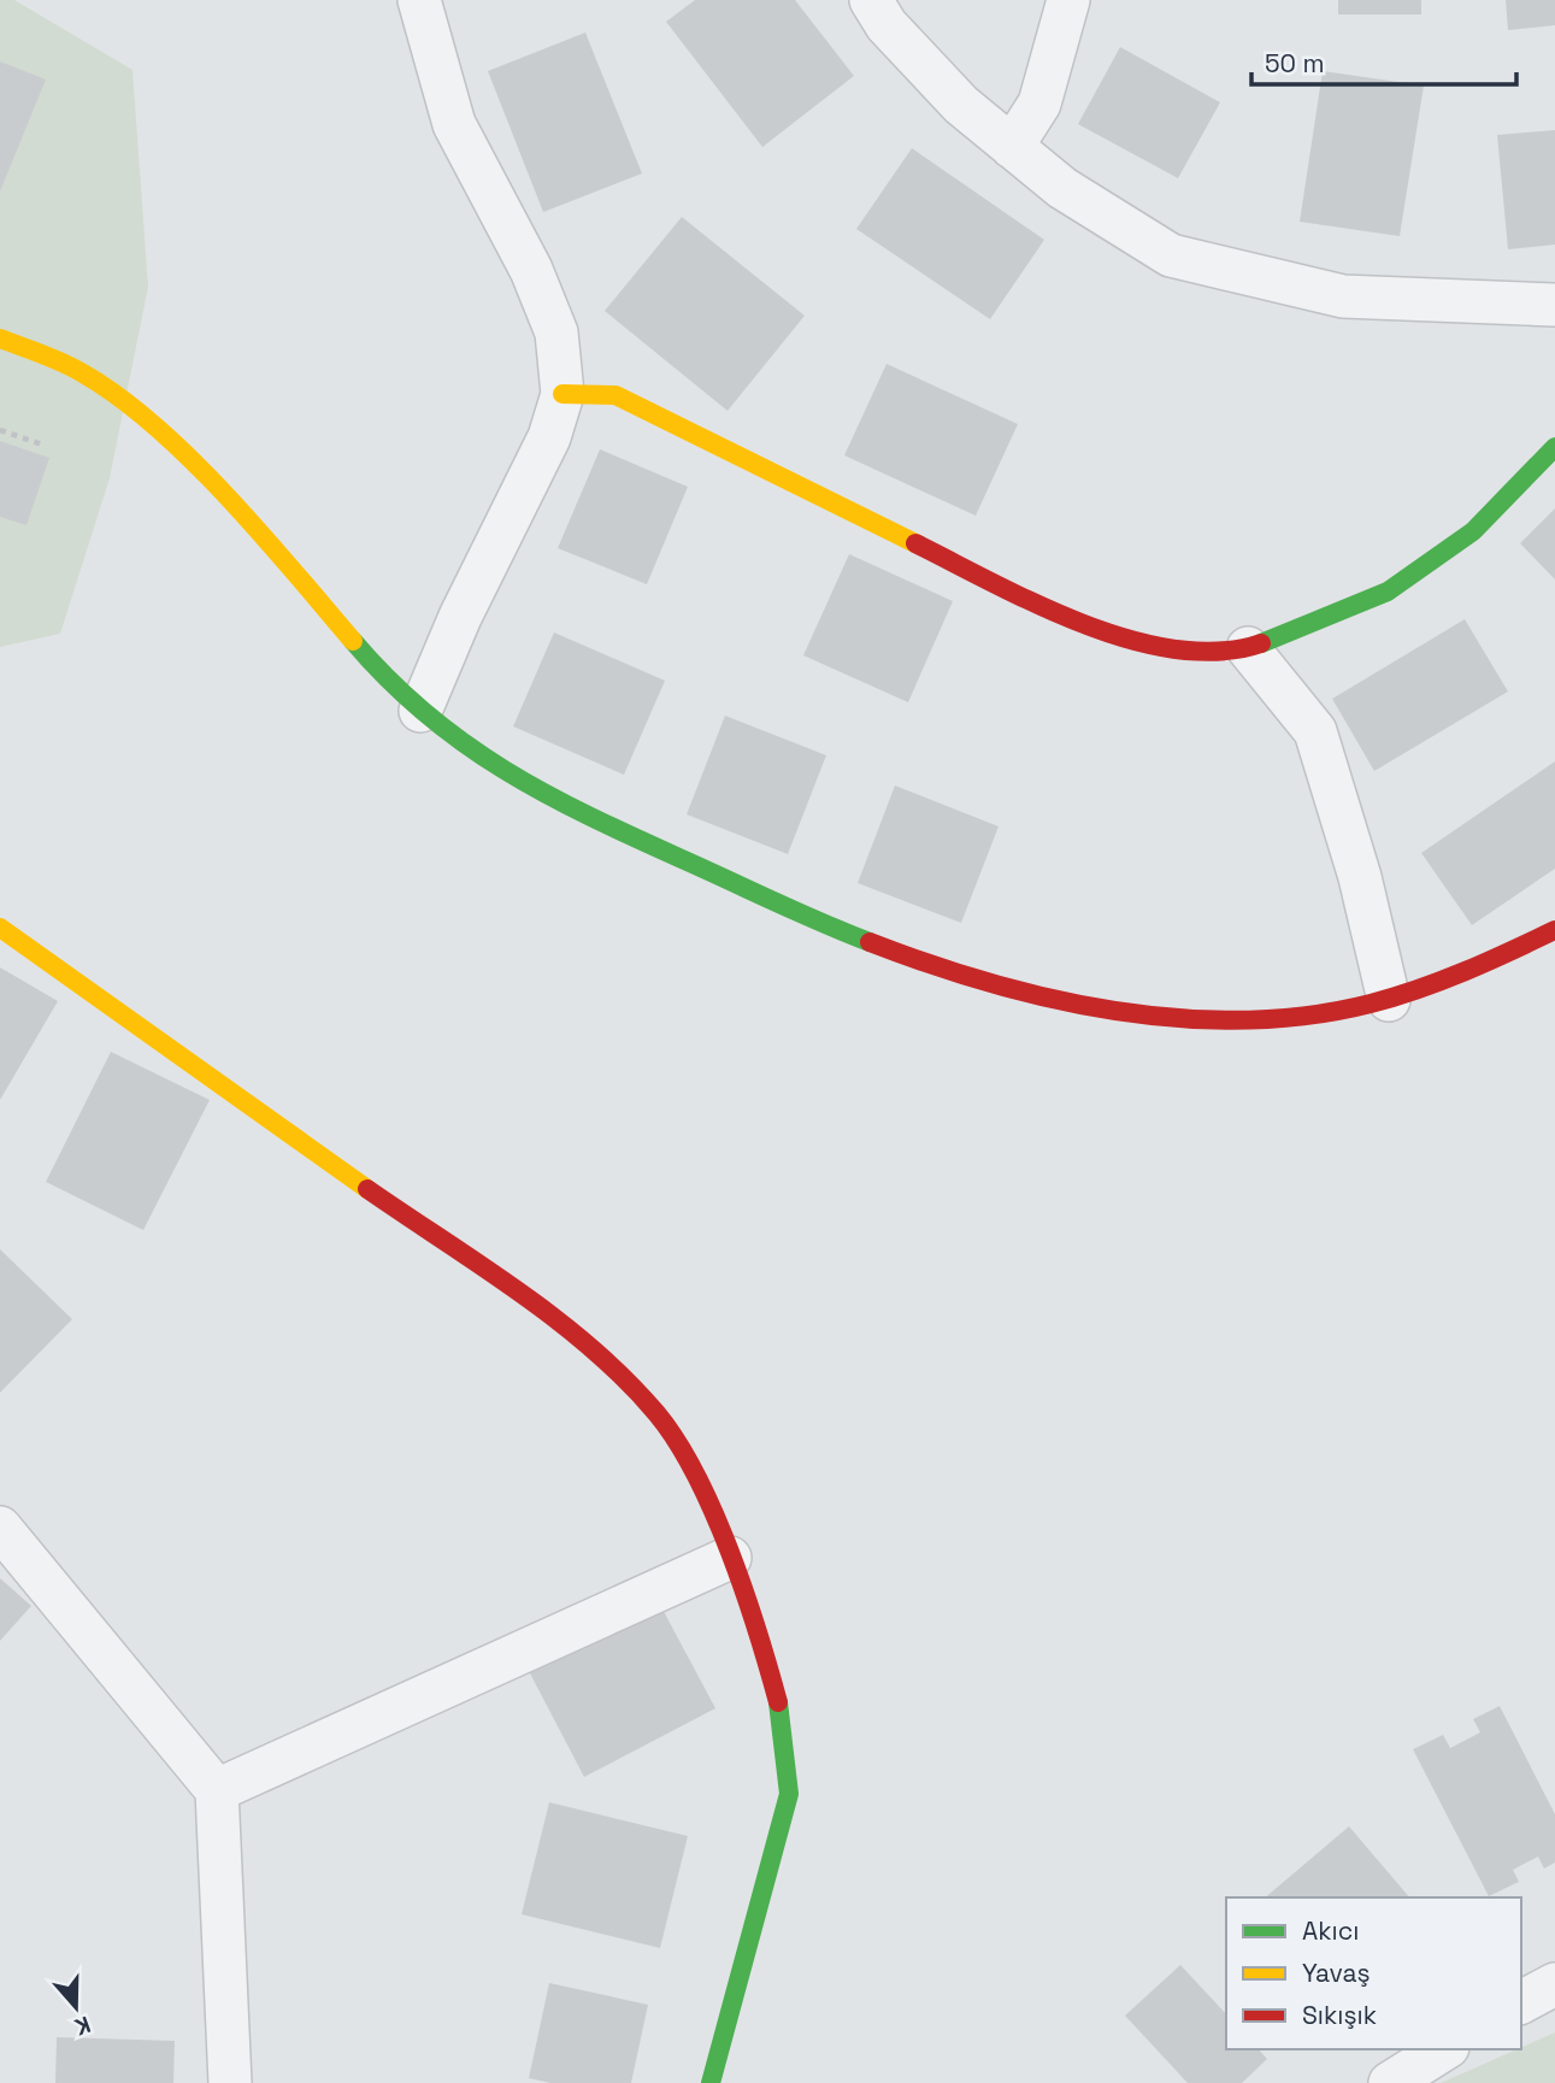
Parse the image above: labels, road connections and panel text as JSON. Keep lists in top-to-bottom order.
{
  "legend": ["Akıcı", "Yavaş", "Sıkışık"],
  "scale_bar": "50 m",
  "north": "bottom"
}
